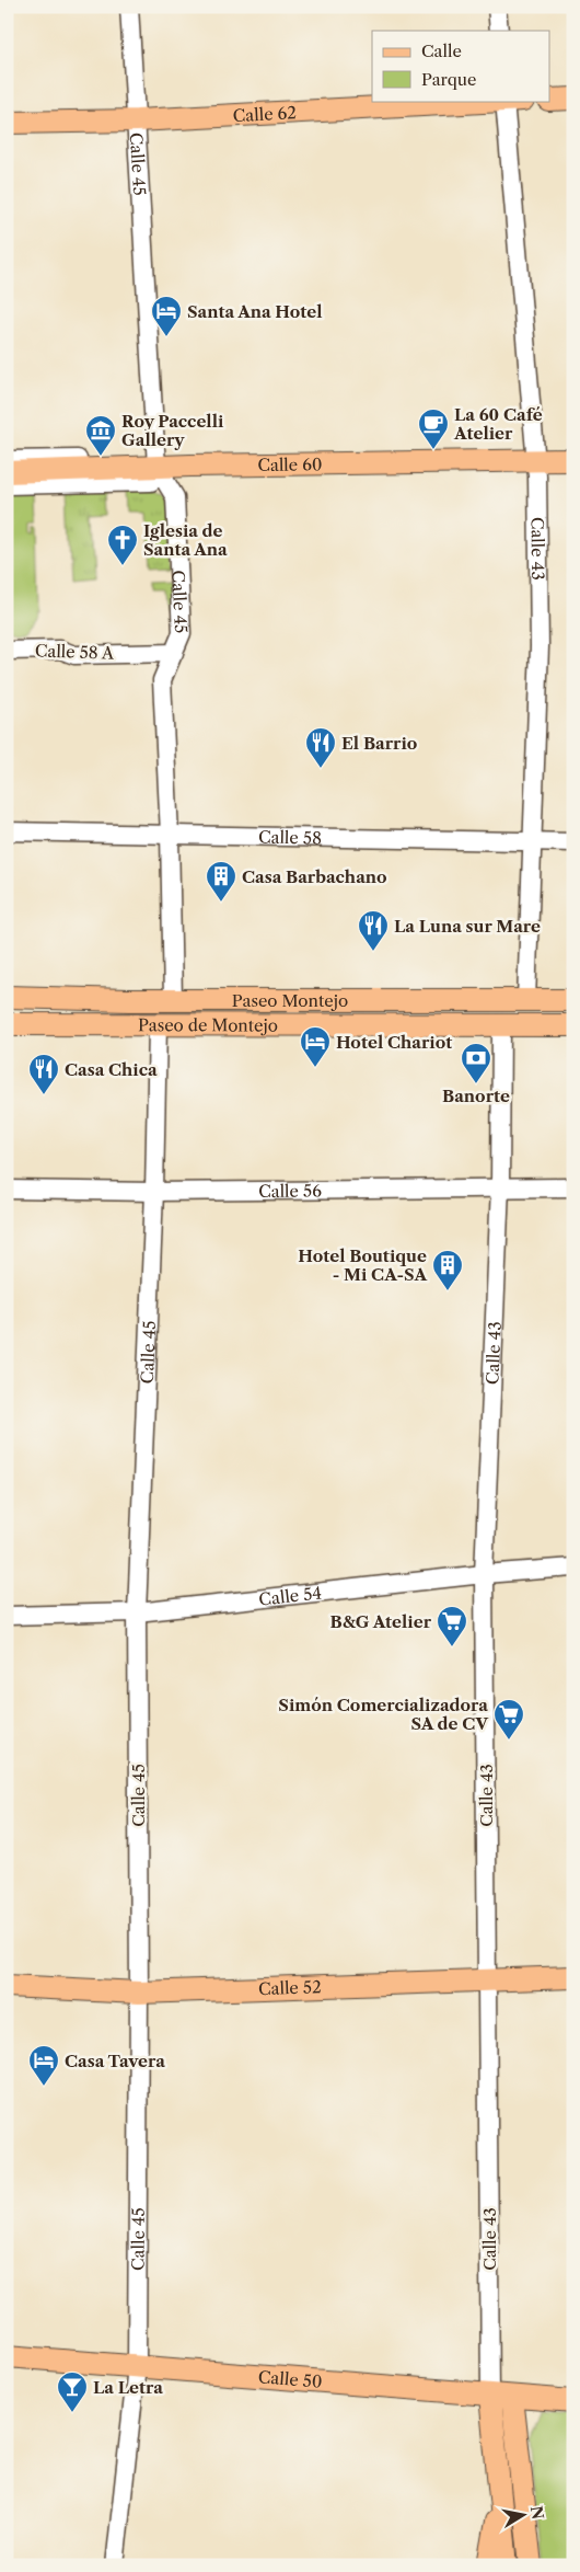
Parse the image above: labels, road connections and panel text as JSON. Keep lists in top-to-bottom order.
{
  "streets": {
    "main road": [
      "Calle 62",
      "Calle 60",
      "Calle 43",
      "Paseo Montejo",
      "Paseo de Montejo",
      "Calle 52",
      "Calle 50"
    ],
    "street": [
      "Calle 45",
      "Calle 58 A",
      "Calle 58",
      "Calle 56",
      "Calle 54"
    ]
  },
  "crossings": [
    ["Calle 62", "Calle 45"],
    ["Calle 62", "Calle 43"],
    ["Calle 45", "Calle 60"],
    ["Calle 45", "Calle 58 A"],
    ["Calle 45", "Calle 58"],
    ["Calle 45", "Paseo Montejo"],
    ["Calle 45", "Paseo de Montejo"],
    ["Calle 45", "Calle 56"],
    ["Calle 45", "Calle 54"],
    ["Calle 45", "Calle 52"],
    ["Calle 45", "Calle 50"],
    ["Calle 60", "Calle 43"],
    ["Calle 43", "Calle 58"],
    ["Calle 43", "Paseo Montejo"],
    ["Calle 43", "Paseo de Montejo"],
    ["Calle 43", "Calle 56"],
    ["Calle 43", "Calle 54"],
    ["Calle 43", "Calle 52"],
    ["Calle 43", "Calle 50"]
  ],
  "places": {
    "hotel": ["Santa Ana Hotel", "Hotel Chariot", "Casa Tavera"],
    "cafe": ["La 60 Café Atelier"],
    "museum": ["Roy Paccelli Gallery"],
    "church": ["Iglesia de Santa Ana"],
    "restaurant": ["El Barrio", "La Luna sur Mare", "Casa Chica"],
    "building": ["Casa Barbachano", "Hotel Boutique - Mi CA-SA"],
    "bank": ["Banorte"],
    "supermarket": ["B&G Atelier", "Simón Comercializadora SA de CV"],
    "bar": ["La Letra"]
  },
  "legend": ["Calle", "Parque"],
  "north": "right"
}
